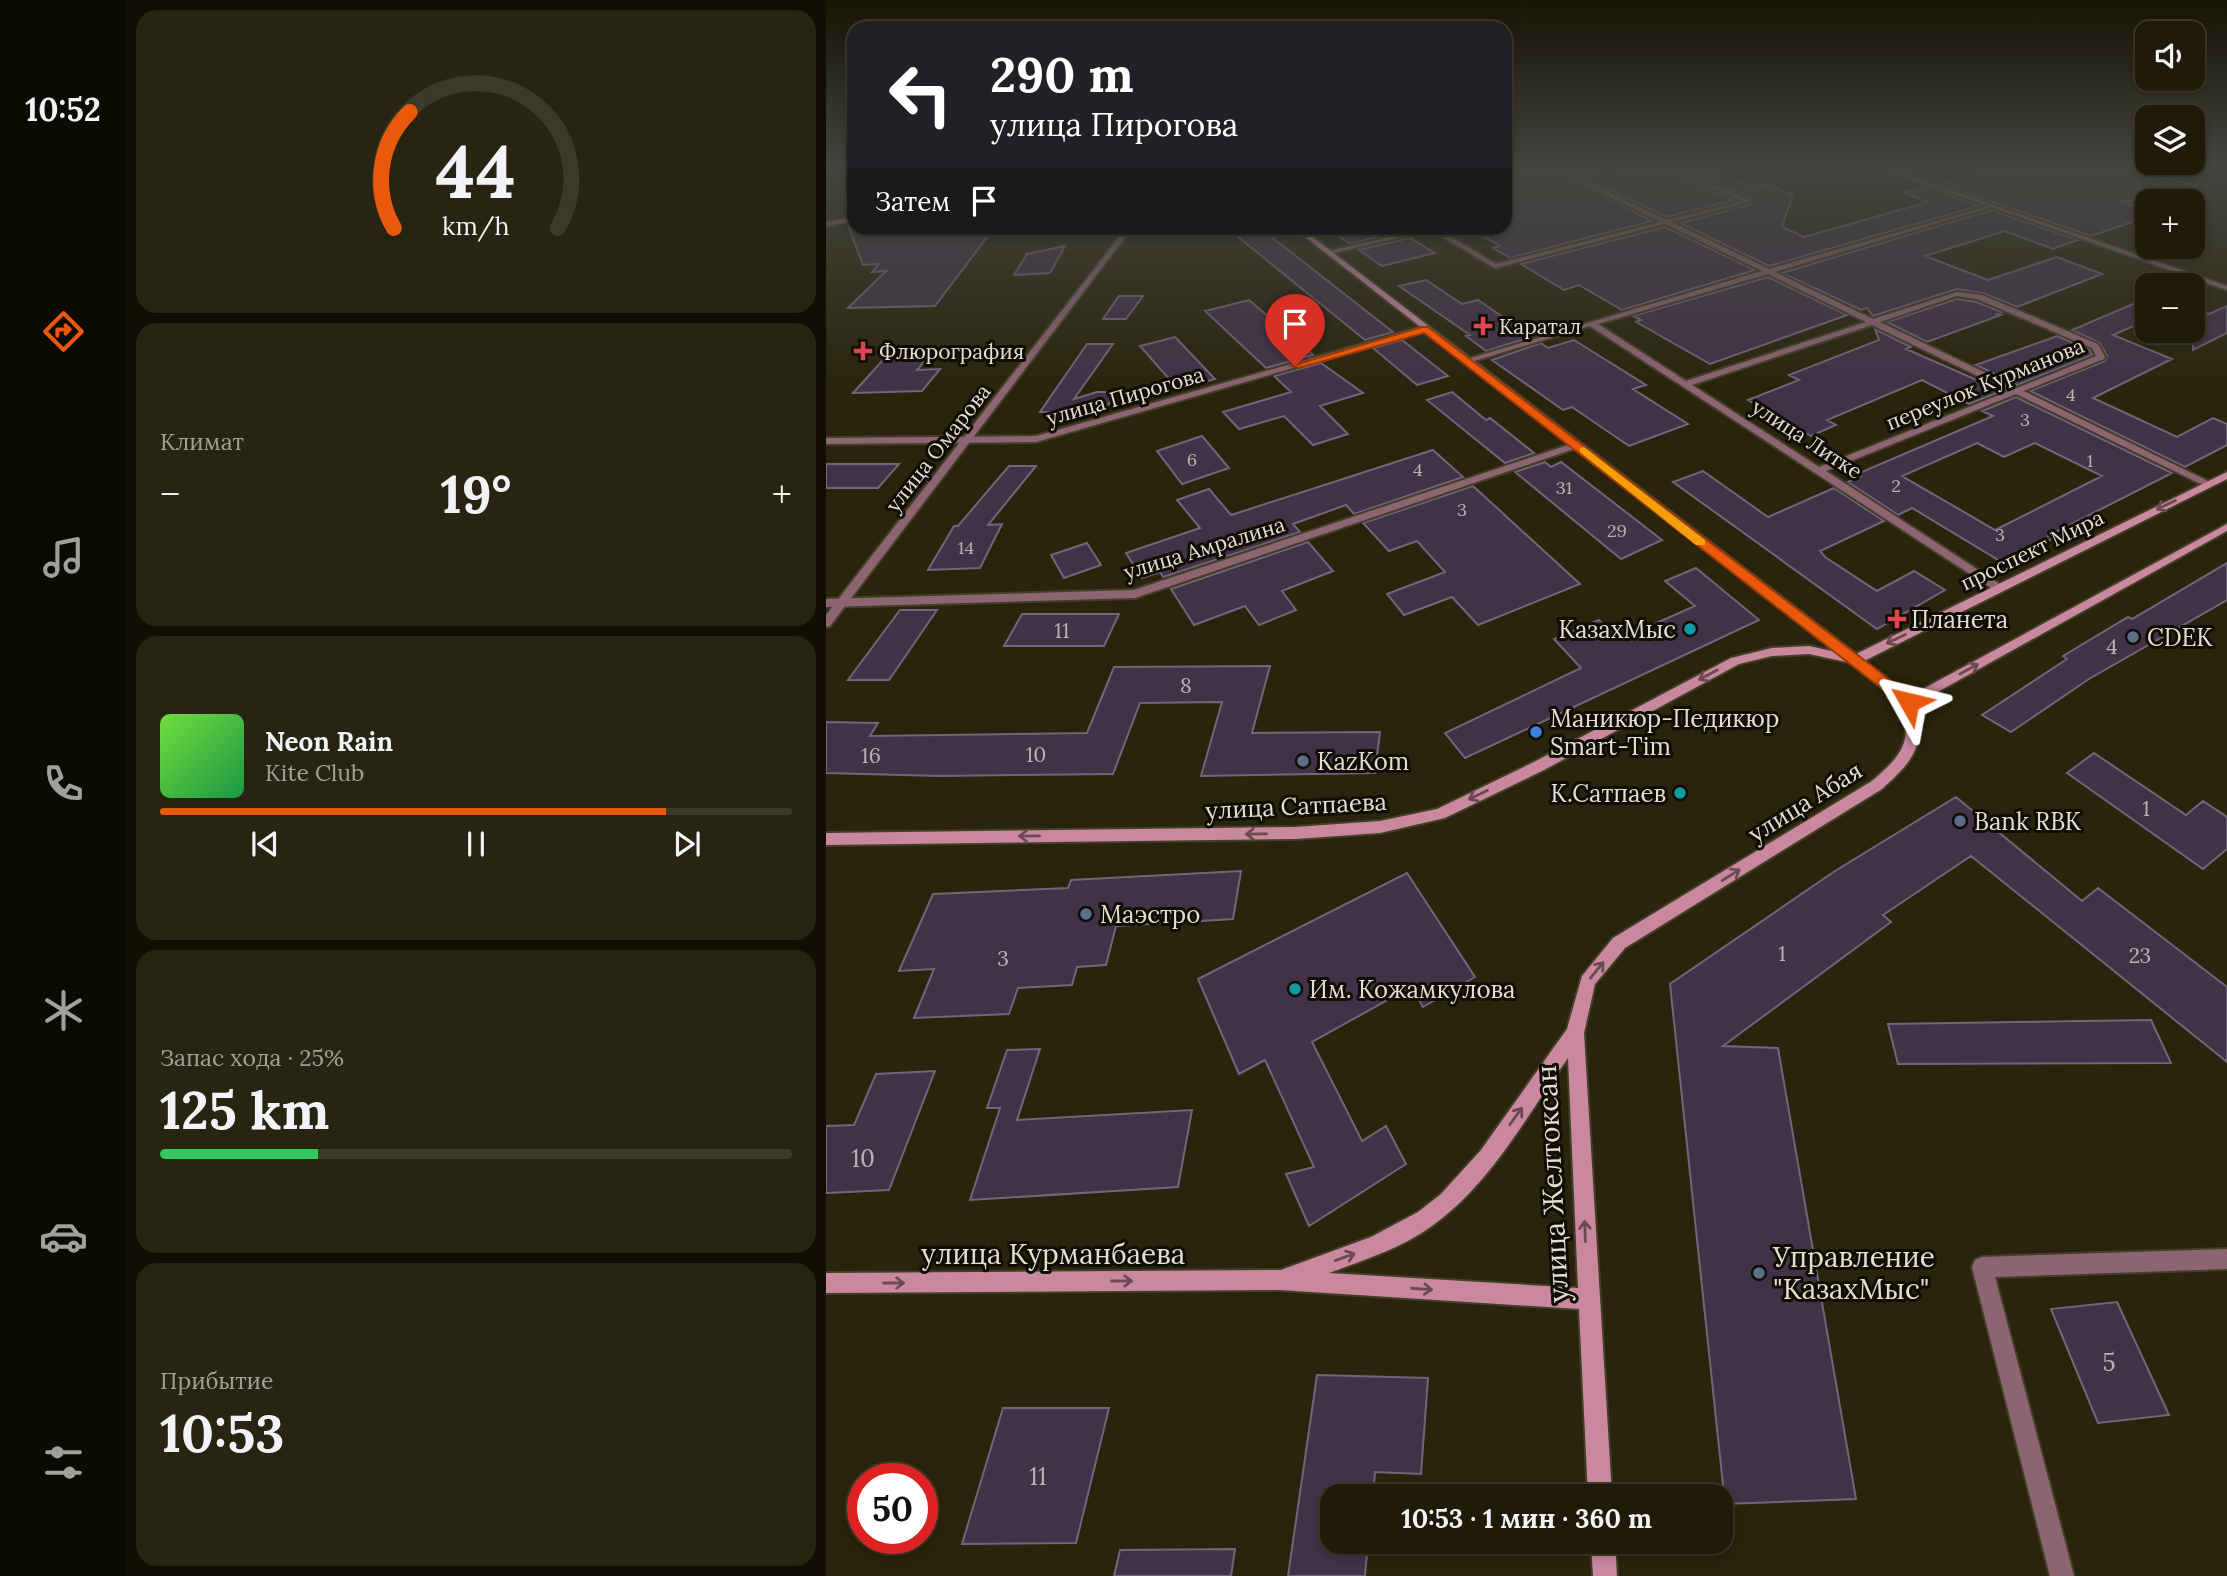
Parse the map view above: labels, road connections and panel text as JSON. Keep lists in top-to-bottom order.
{
  "streets": {
    "main road": [
      "проспект Мира",
      "улица Абая",
      "улица Сатпаева",
      "улица Желтоксан",
      "улица Курманбаева"
    ],
    "street": [
      "переулок Курманова",
      "улица Пирогова",
      "улица Литке",
      "улица Омарова",
      "улица Амралина"
    ]
  },
  "crossings": [
    ["переулок Курманова", "улица Литке"],
    ["улица Пирогова", "улица Омарова"],
    ["улица Литке", "проспект Мира"],
    ["улица Омарова", "улица Амралина"],
    ["проспект Мира", "улица Сатпаева"],
    ["улица Абая", "улица Желтоксан"],
    ["улица Желтоксан", "улица Курманбаева"]
  ],
  "one_way": [
    "улица Абая",
    "улица Сатпаева",
    "улица Желтоксан",
    "улица Курманбаева"
  ],
  "places": {
    "health": ["Каратал", "Флюрография", "Планета"],
    "other": [
      "КазахМыс",
      "CDEK",
      "Маникюр-Педикюр Smart-Tim",
      "KazKom",
      "К.Сатпаев",
      "Bank RBK",
      "Маэстро",
      "Им. Кожамкулова",
      "Управление \"КазахМыс\""
    ]
  },
  "house_numbers": [
    "4",
    "3",
    "6",
    "1",
    "4",
    "2",
    "31",
    "3",
    "29",
    "3",
    "14",
    "11",
    "4",
    "8",
    "10",
    "16",
    "1",
    "1",
    "23",
    "3",
    "10",
    "5",
    "11"
  ],
  "page": {
    "tabs": "10:52",
    "map_buttons": ["+", "−"],
    "turn": ["290 m", "улица Пирогова"],
    "then": "Затем",
    "tile": [
      "Климат",
      ["Запас хода · 25%", "125 km"],
      ["Прибытие", "10:53"]
    ],
    "heat": ["−", "19°", "+"],
    "song": ["Neon Rain", "Kite Club"],
    "limit": "50",
    "trip": "10:53 · 1 мин · 360 m",
    "gauge": ["44", "km/h"]
  }
}
